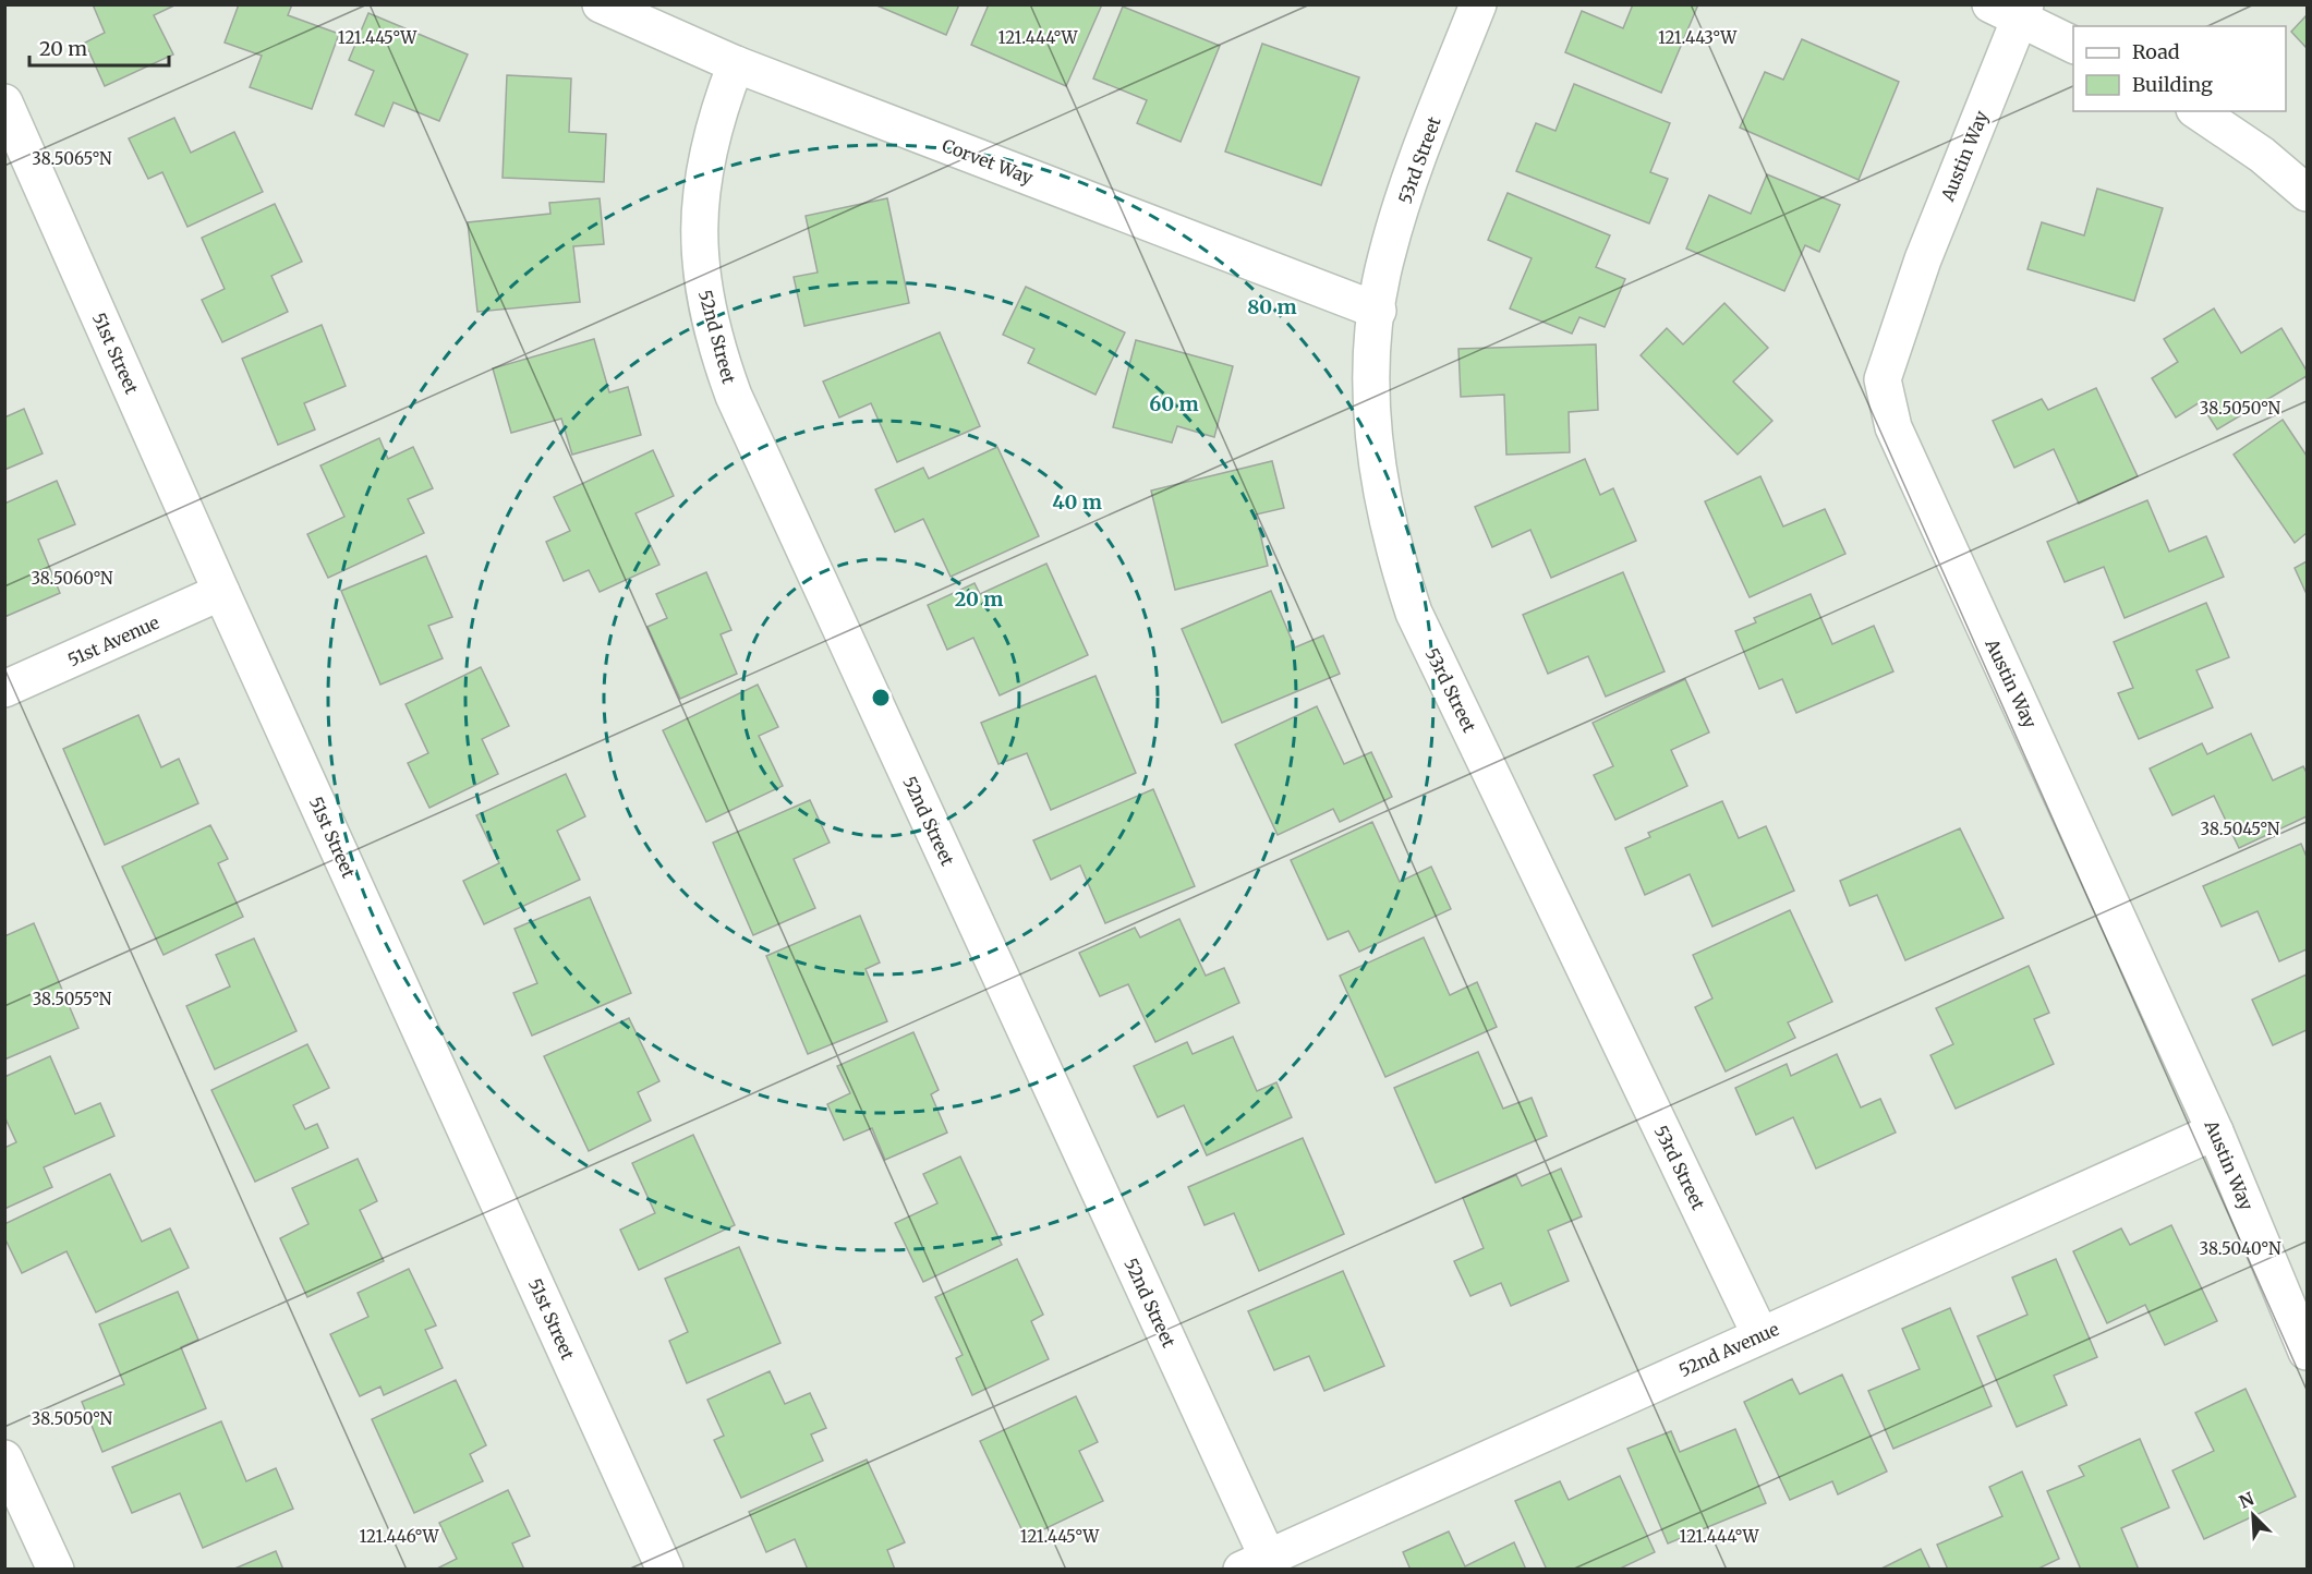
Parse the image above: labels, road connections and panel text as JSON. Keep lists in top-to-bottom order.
{
  "streets": {
    "street": [
      "Austin Way",
      "53rd Street",
      "Corvet Way",
      "52nd Street",
      "51st Street",
      "51st Avenue",
      "52nd Avenue"
    ]
  },
  "crossings": [
    ["Austin Way", "52nd Avenue"],
    ["53rd Street", "Corvet Way"],
    ["53rd Street", "52nd Avenue"],
    ["Corvet Way", "52nd Street"],
    ["52nd Street", "52nd Avenue"],
    ["51st Street", "51st Avenue"]
  ],
  "legend": ["Road", "Building"],
  "scale_bar": "20 m",
  "north": "top left",
  "coordinates": [
    "121.445°W",
    "121.444°W",
    "121.443°W",
    "38.5065°N",
    "38.5050°N",
    "38.5060°N",
    "38.5045°N",
    "38.5055°N",
    "38.5040°N",
    "121.446°W"
  ],
  "rings": [
    "80 m",
    "60 m",
    "40 m",
    "20 m"
  ]
}
